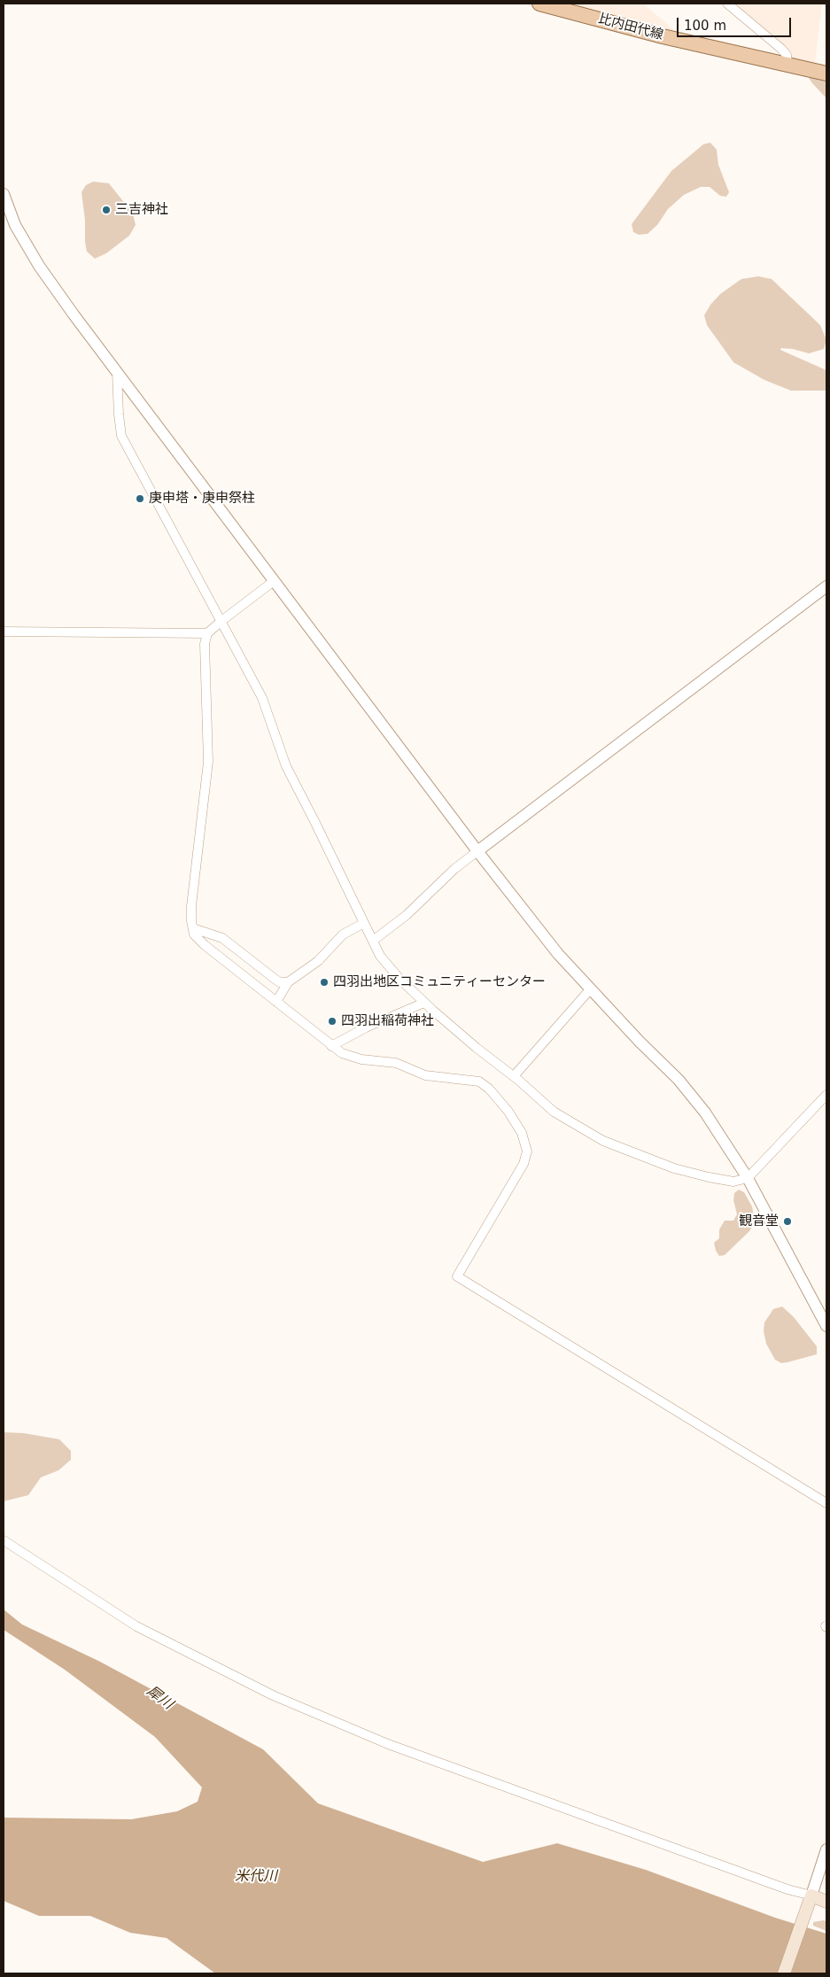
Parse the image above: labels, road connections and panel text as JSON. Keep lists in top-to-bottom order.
{
  "streets": {
    "main road": ["比内田代線"]
  },
  "water": ["犀川", "米代川"],
  "places": [
    "三吉神社",
    "庚申塔・庚申祭柱",
    "四羽出地区コミュニティーセンター",
    "四羽出稲荷神社",
    "観音堂"
  ],
  "scale_bar": "100 m"
}
